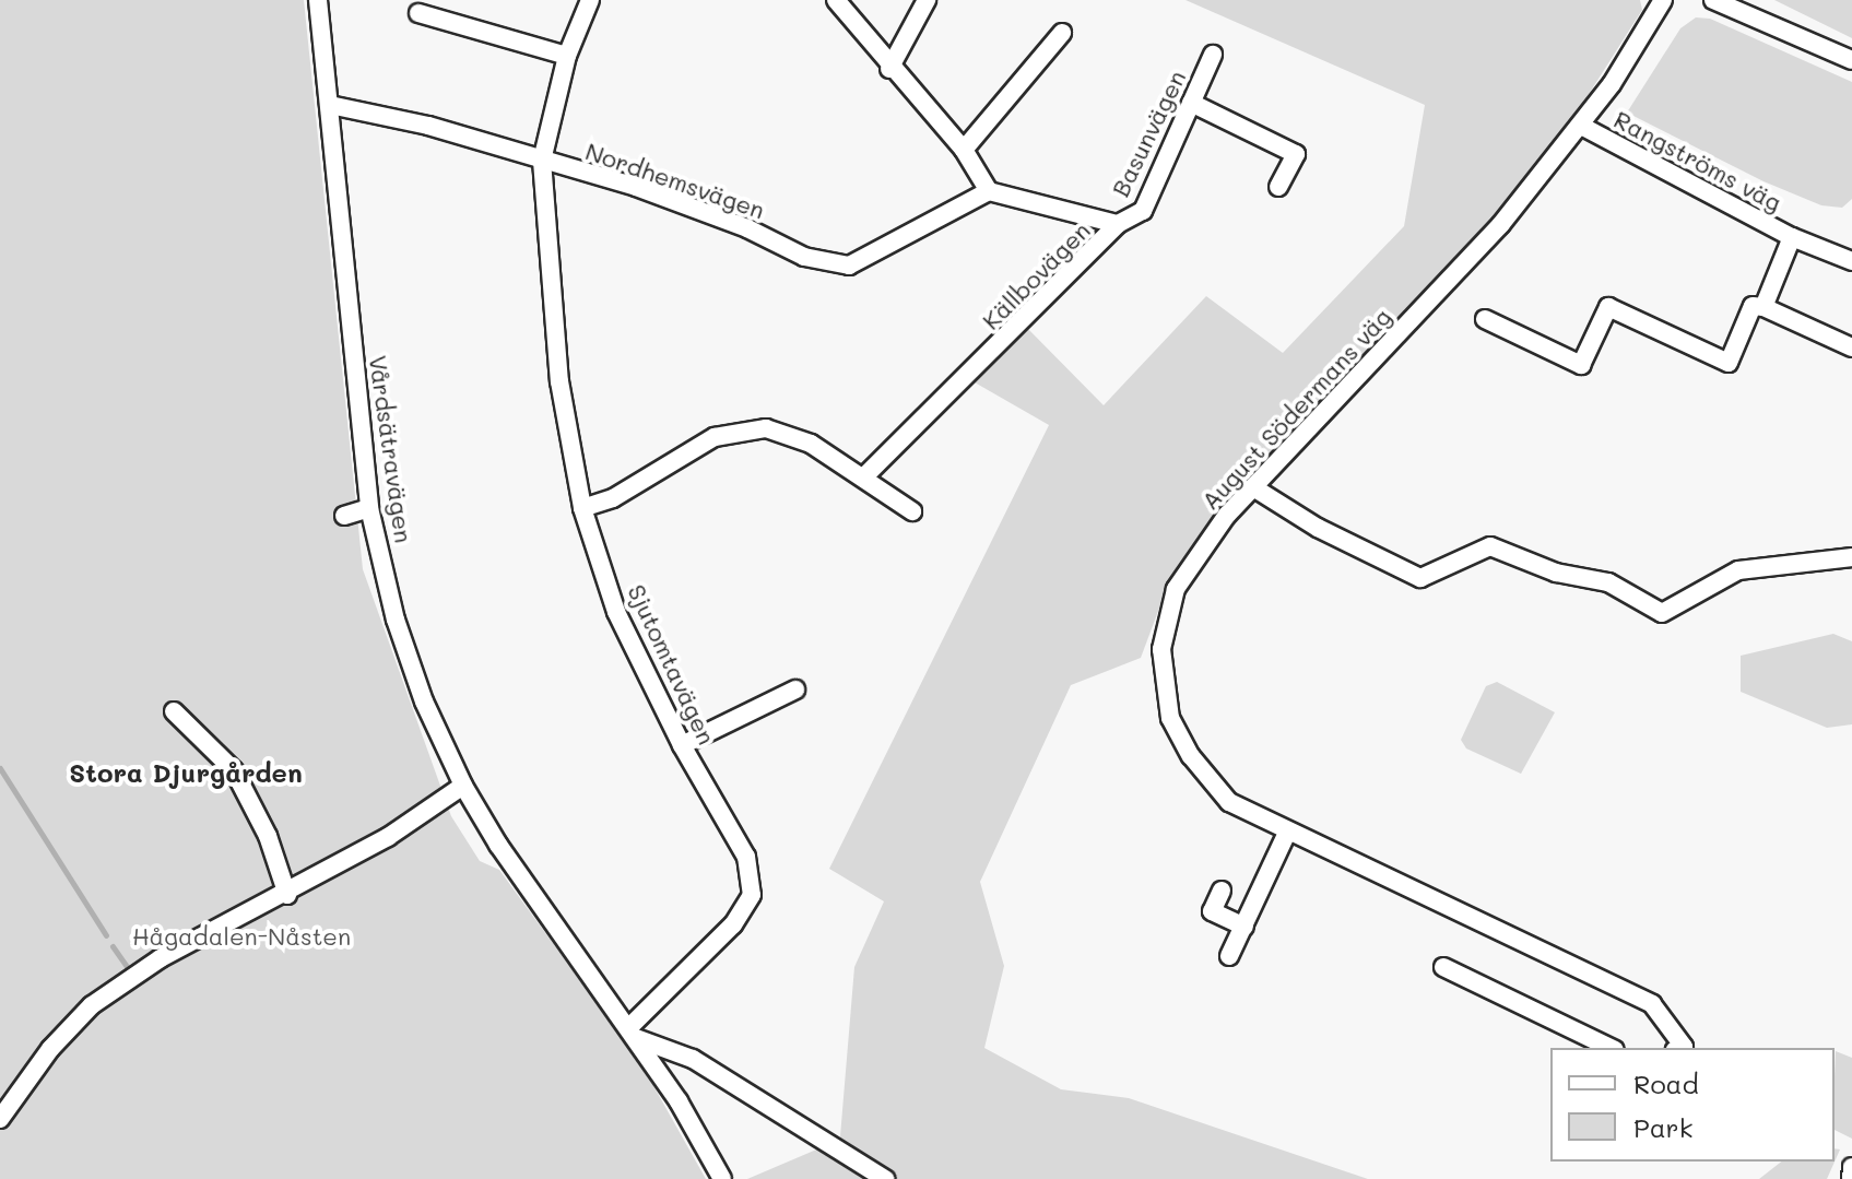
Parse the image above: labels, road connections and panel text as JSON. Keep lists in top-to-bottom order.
{
  "streets": {
    "street": [
      "Basunvägen",
      "Rangströms väg",
      "Nordhemsvägen",
      "Källbovägen",
      "August Södermans väg",
      "Vårdsätravägen",
      "Sjutomtavägen"
    ]
  },
  "crossings": [
    ["Basunvägen", "Källbovägen"],
    ["Rangströms väg", "August Södermans väg"],
    ["Nordhemsvägen", "Källbovägen"],
    ["Nordhemsvägen", "Vårdsätravägen"],
    ["Nordhemsvägen", "Sjutomtavägen"],
    ["Vårdsätravägen", "Sjutomtavägen"]
  ],
  "districts": ["Stora Djurgården"],
  "parks": ["Hågadalen-Nåsten"],
  "legend": ["Road", "Park"]
}
